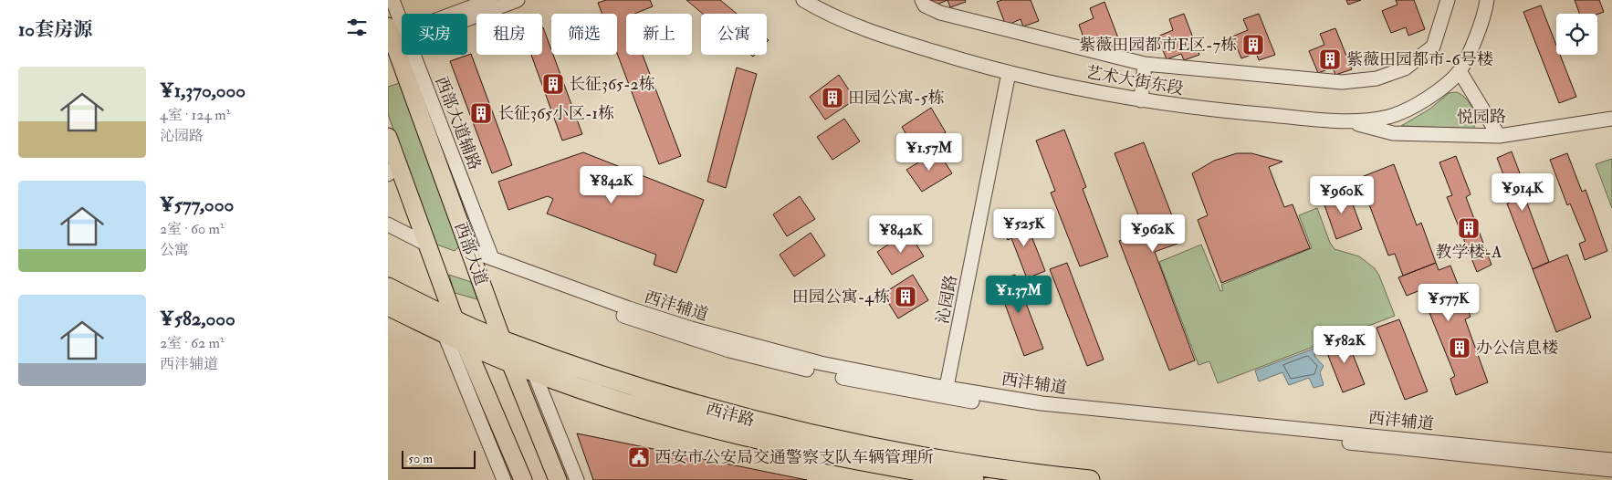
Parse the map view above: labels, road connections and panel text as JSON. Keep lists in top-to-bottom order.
{
  "streets": {
    "highway": ["西沣路"],
    "main road": ["西部大道"],
    "street": [
      "艺术大街东段",
      "悦园路",
      "西部大道辅路",
      "沁园路",
      "西沣辅道"
    ]
  },
  "crossings": [
    ["艺术大街东段", "悦园路"],
    ["艺术大街东段", "沁园路"],
    ["西部大道辅路", "西部大道"],
    ["西部大道辅路", "西沣辅道"],
    ["西部大道", "西沣辅道"],
    ["西部大道", "西沣路"],
    ["沁园路", "西沣辅道"]
  ],
  "places": {
    "building": [
      "紫薇田园都市E区-7栋",
      "紫薇田园都市-6号楼",
      "长征365-2栋",
      "田园公寓-5栋",
      "长征365小区-1栋",
      "教学楼-A",
      "田园公寓-4栋",
      "办公信息楼"
    ],
    "public building": ["西安市公安局交通警察支队车辆管理所"]
  },
  "scale_bar": "50 m",
  "page": {
    "heading": "10套房源",
    "chip": [
      "买房",
      "租房",
      "筛选",
      "新上",
      "公寓"
    ],
    "list": [
      {
        "name": "¥1,370,000",
        "note": "4室 · 124 m² · 沁园路"
      },
      {
        "name": "¥577,000",
        "note": "2室 · 60 m² · 公寓"
      },
      {
        "name": "¥582,000",
        "note": "2室 · 62 m² · 西沣辅道"
      }
    ],
    "price": [
      "¥1.57M",
      "¥842K",
      "¥914K",
      "¥960K",
      "¥525K",
      "¥962K",
      "¥842K",
      "¥1.37M",
      "¥577K",
      "¥582K"
    ],
    "scale": "50 m"
  }
}
